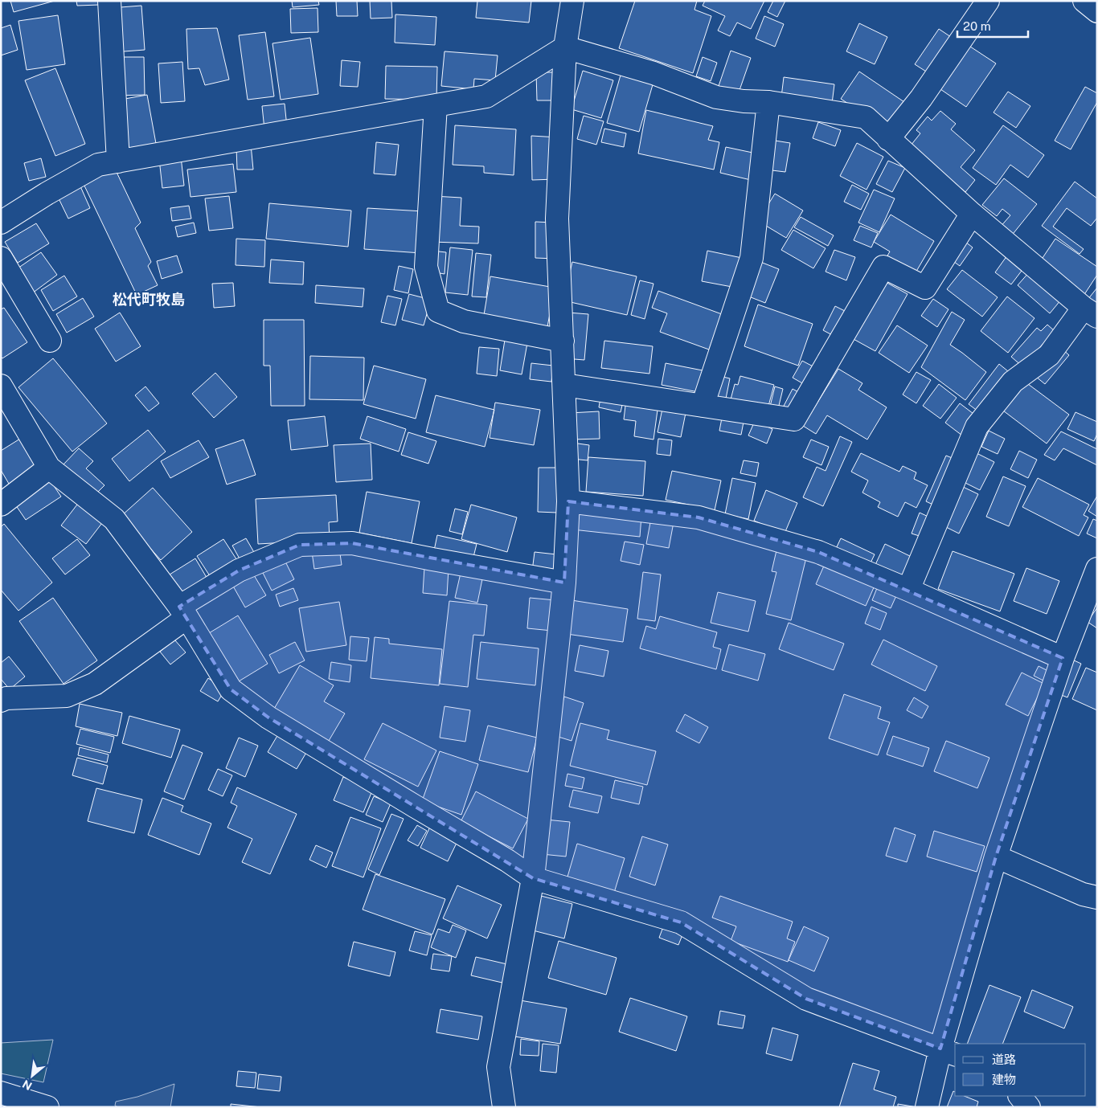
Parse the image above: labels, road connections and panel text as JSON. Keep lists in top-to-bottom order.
{
  "districts": ["松代町牧島"],
  "legend": ["道路", "建物"],
  "scale_bar": "20 m",
  "north": "bottom left"
}
